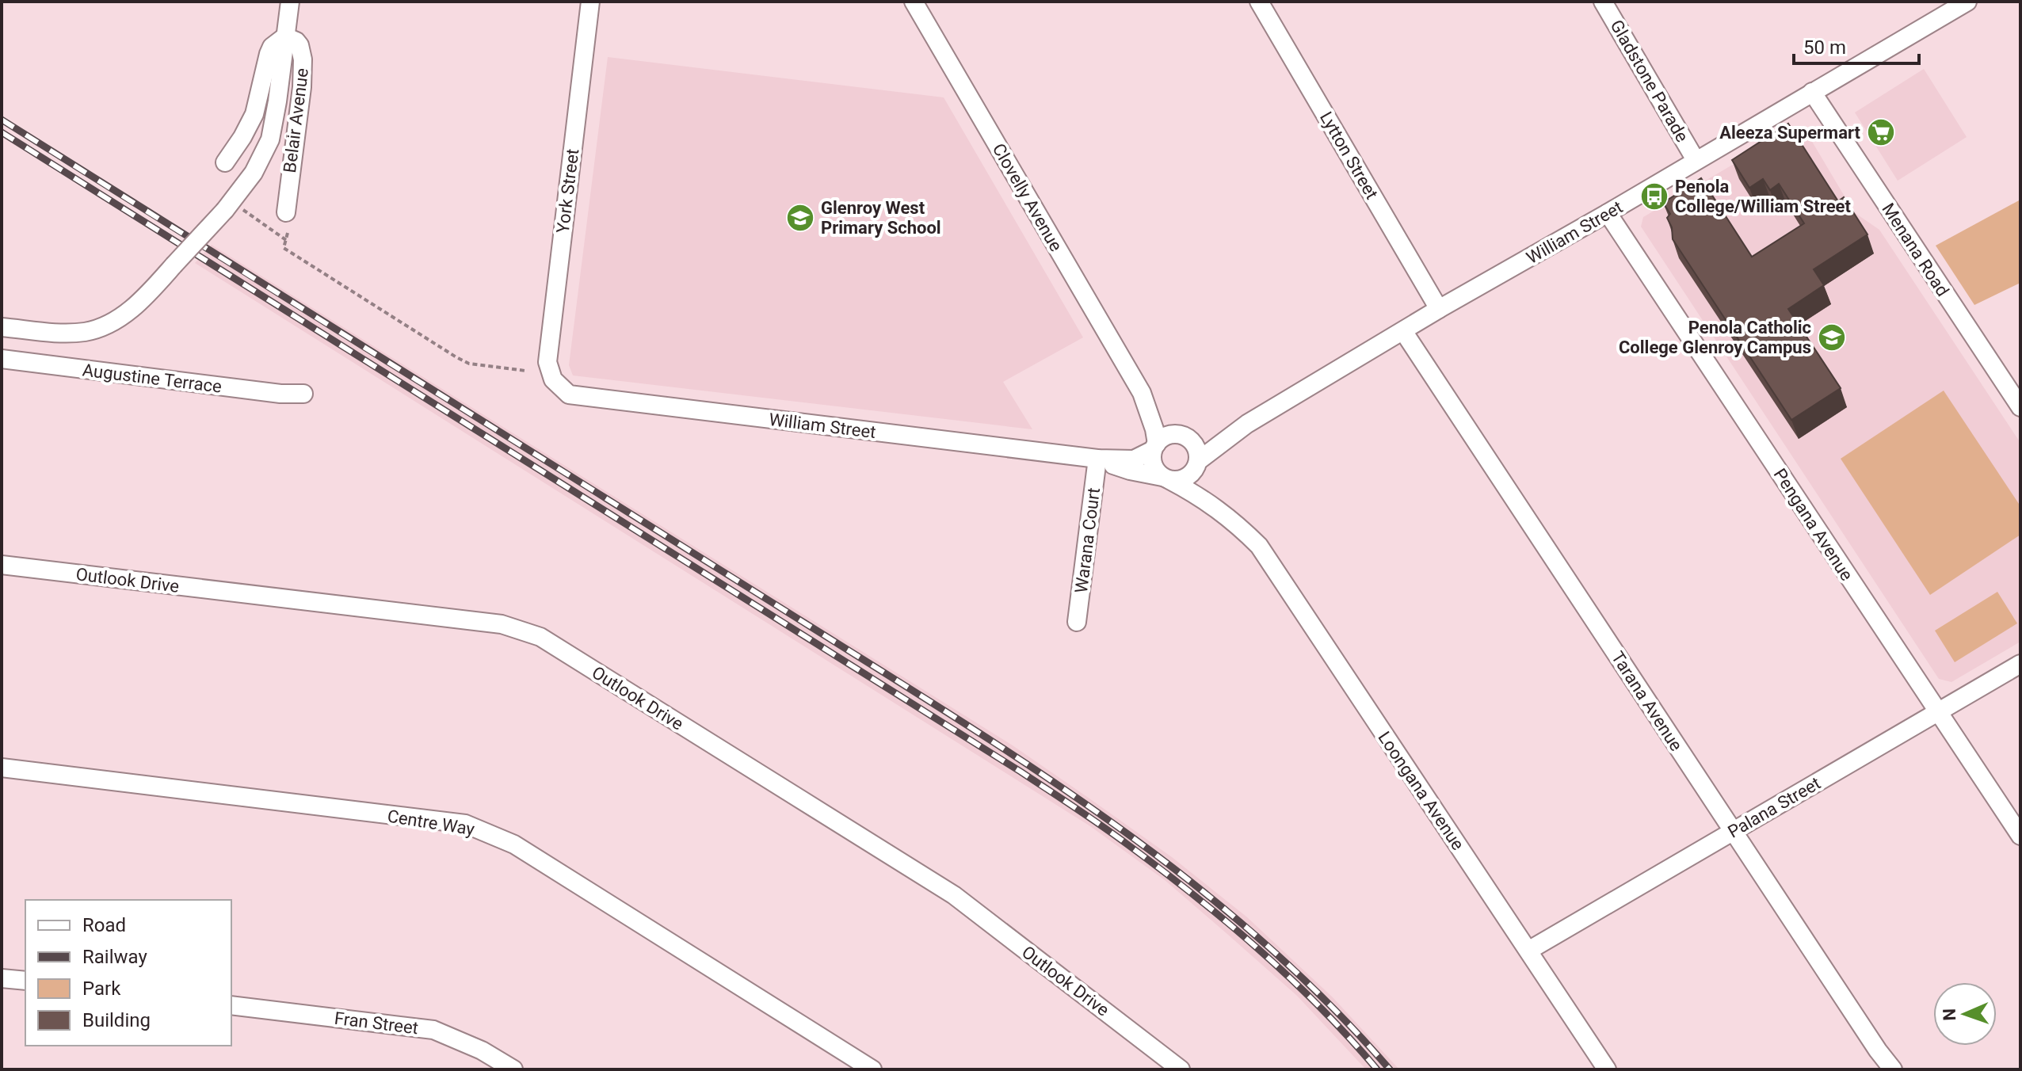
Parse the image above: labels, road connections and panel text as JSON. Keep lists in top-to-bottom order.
{
  "streets": {
    "street": [
      "Gladstone Parade",
      "Belair Avenue",
      "Lytton Street",
      "York Street",
      "Clovelly Avenue",
      "William Street",
      "Menana Road",
      "Augustine Terrace",
      "Pengana Avenue",
      "Warana Court",
      "Outlook Drive",
      "Tarana Avenue",
      "Loongana Avenue",
      "Palana Street",
      "Centre Way",
      "Fran Street"
    ]
  },
  "crossings": [
    ["Gladstone Parade", "William Street"],
    ["Lytton Street", "William Street"],
    ["York Street", "William Street"],
    ["Clovelly Avenue", "William Street"],
    ["Clovelly Avenue", "Loongana Avenue"],
    ["William Street", "Menana Road"],
    ["William Street", "Pengana Avenue"],
    ["William Street", "Warana Court"],
    ["William Street", "Tarana Avenue"],
    ["William Street", "Loongana Avenue"],
    ["Pengana Avenue", "Palana Street"],
    ["Tarana Avenue", "Palana Street"],
    ["Loongana Avenue", "Palana Street"]
  ],
  "places": {
    "supermarket": ["Aleeza Supermart"],
    "bus stop": ["Penola College/William Street"],
    "school or university": ["Glenroy West Primary School", "Penola Catholic College Glenroy Campus"]
  },
  "legend": [
    "Road",
    "Railway",
    "Park",
    "Building"
  ],
  "scale_bar": "50 m",
  "north": "left"
}
